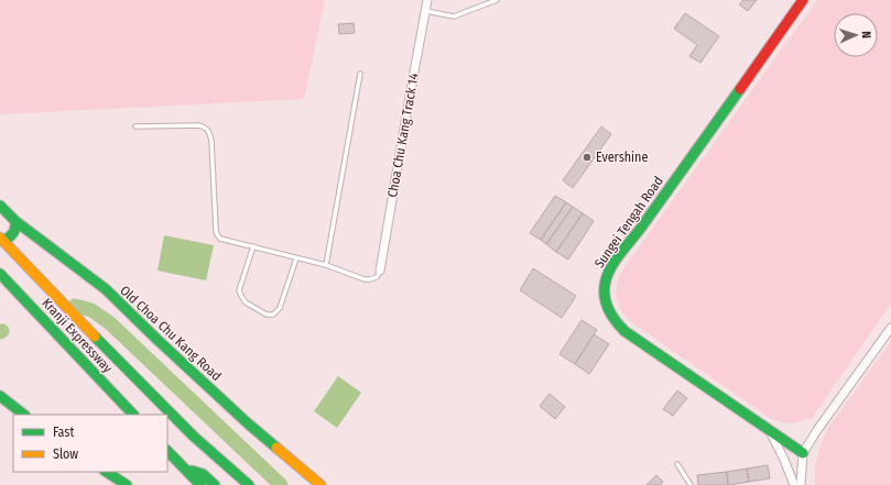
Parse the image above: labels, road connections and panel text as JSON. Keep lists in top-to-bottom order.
{
  "streets": {
    "main road": ["Sungei Tengah Road", "Old Choa Chu Kang Road", "Kranji Expressway"],
    "street": ["Choa Chu Kang Track 14"]
  },
  "places": ["Evershine"],
  "legend": ["Fast", "Slow"],
  "north": "right"
}
